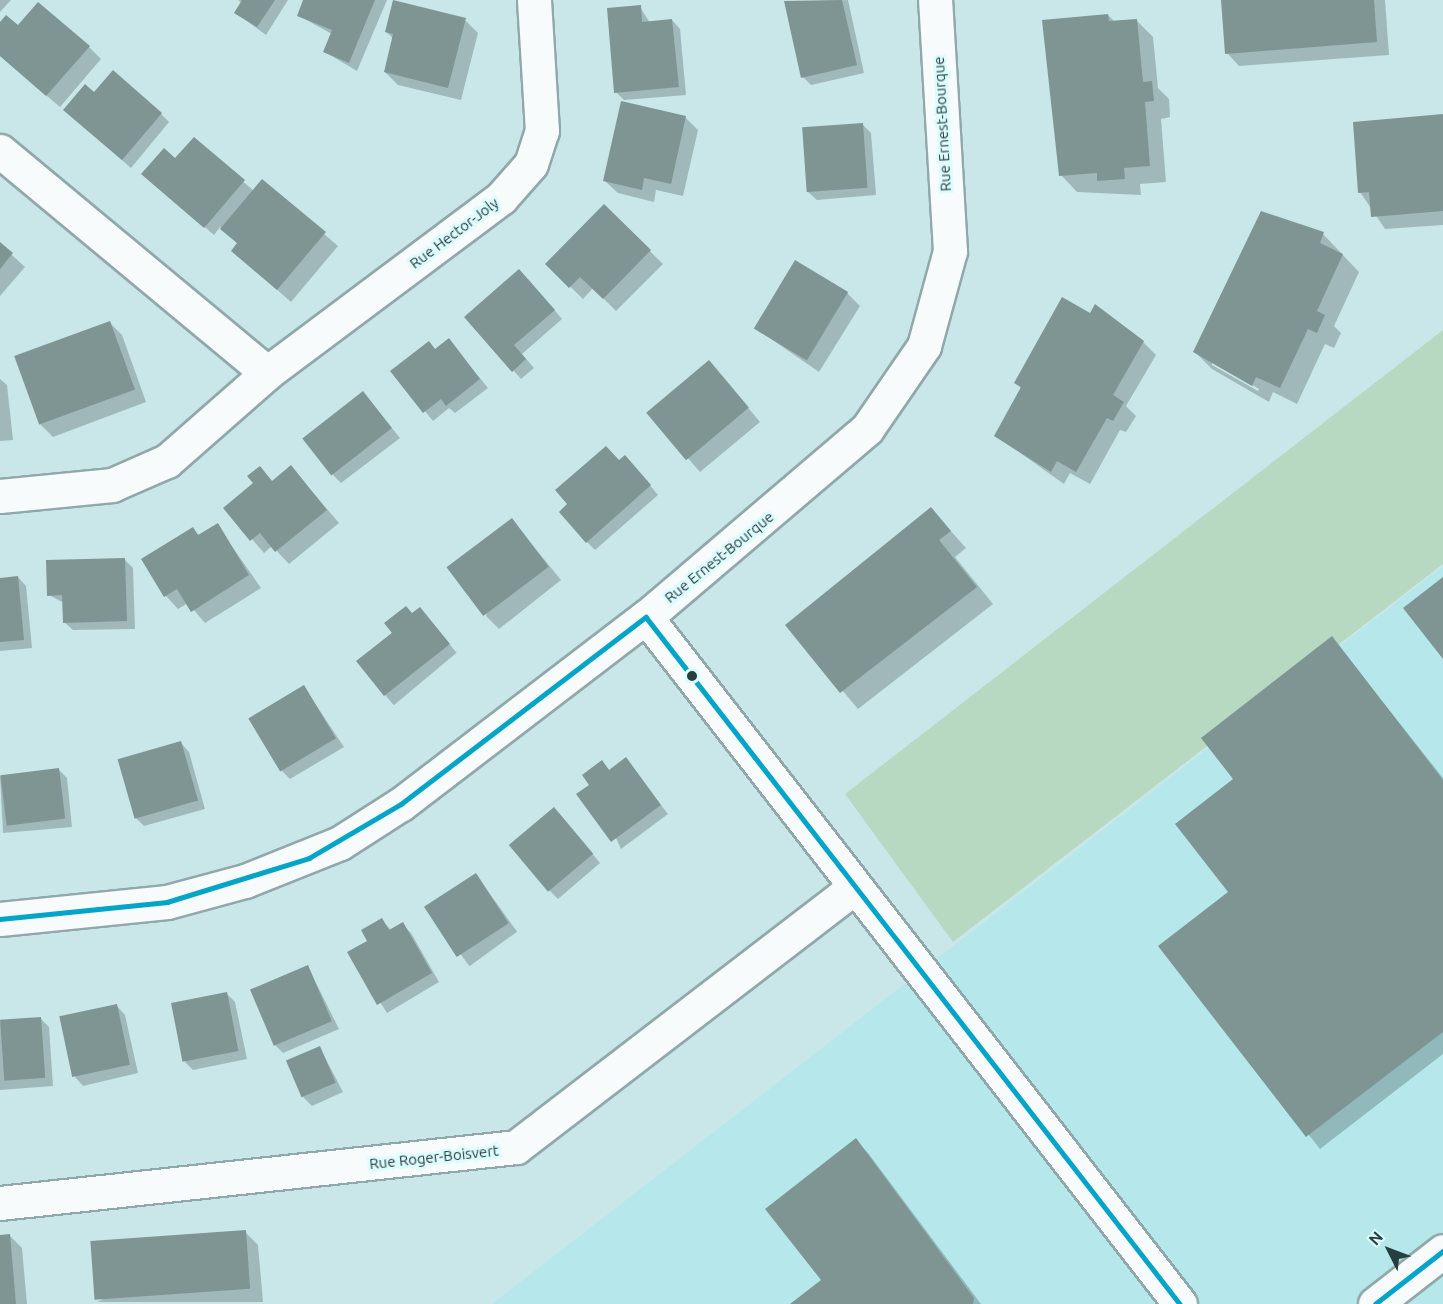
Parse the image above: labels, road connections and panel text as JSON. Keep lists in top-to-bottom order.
{
  "streets": {
    "street": ["Rue Ernest-Bourque", "Rue Hector-Joly", "Rue Roger-Boisvert"]
  },
  "north": "top left"
}
